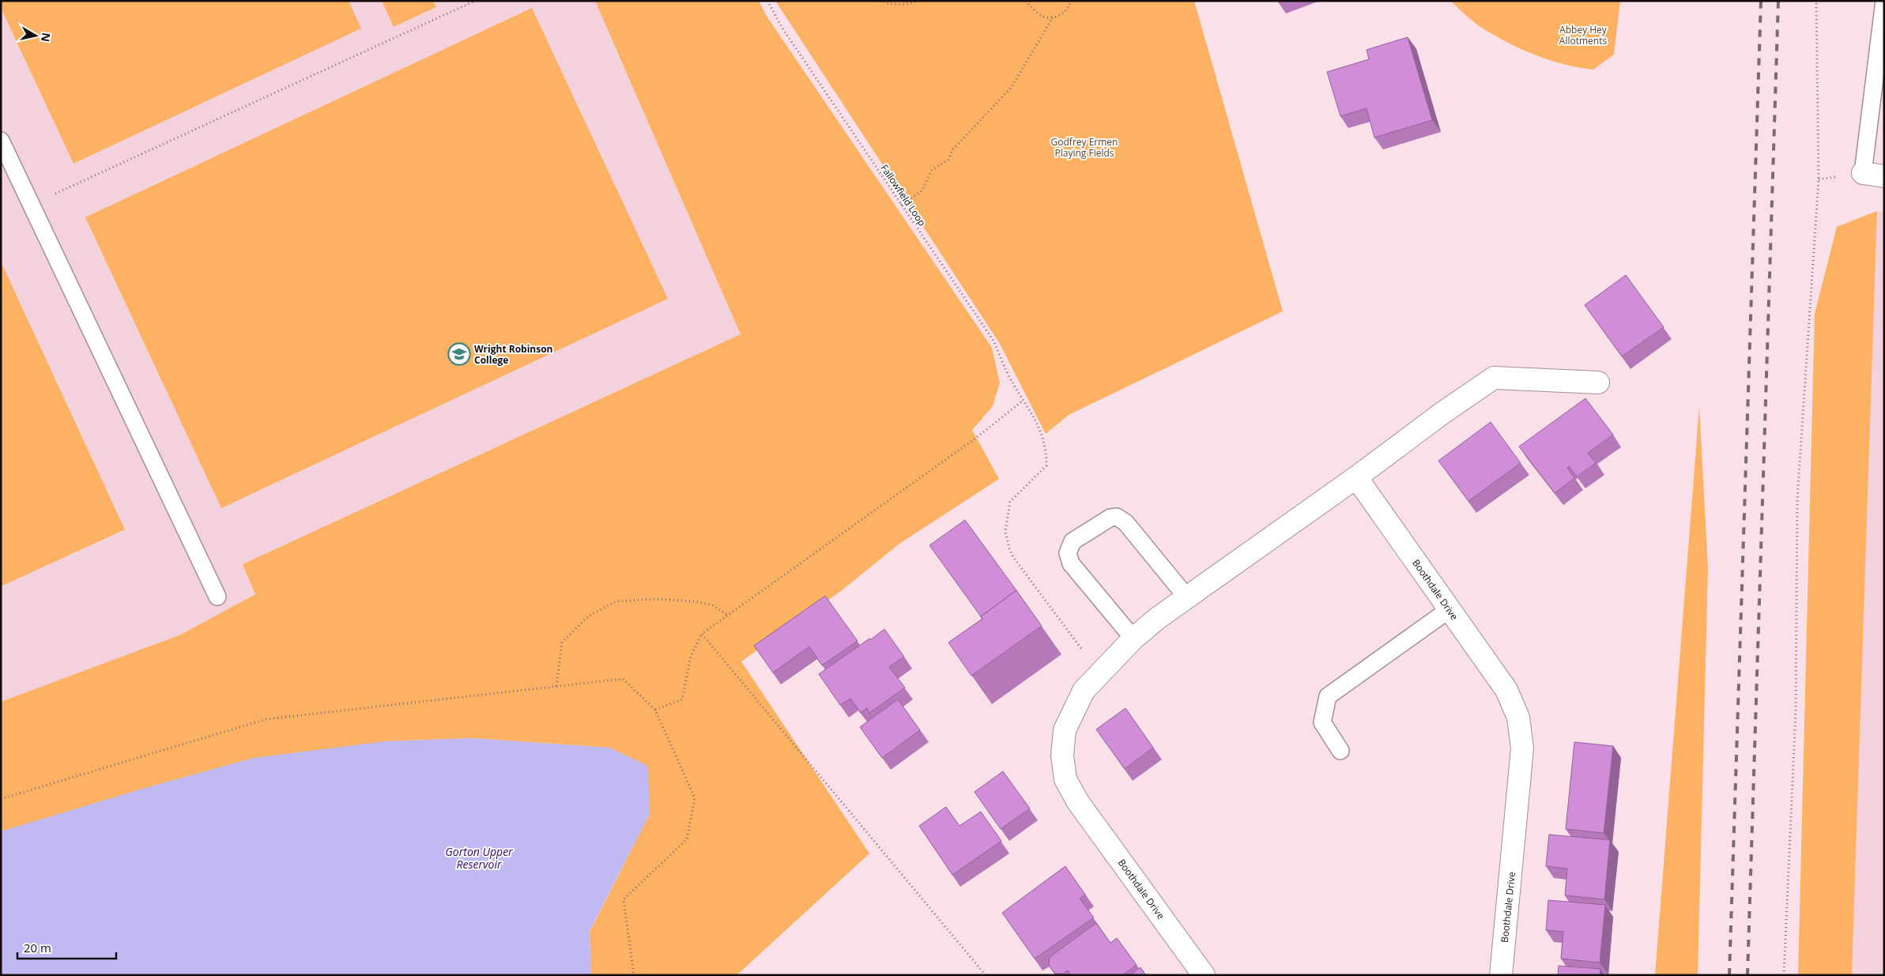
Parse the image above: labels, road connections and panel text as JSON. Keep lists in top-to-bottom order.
{
  "streets": {
    "street": ["Boothdale Drive"],
    "path": ["Fallowfield Loop"]
  },
  "water": ["Gorton Upper Reservoir"],
  "parks": ["Abbey Hey Allotments", "Godfrey Ermen Playing Fields"],
  "places": {
    "school or university": ["Wright Robinson College"]
  },
  "scale_bar": "20 m",
  "north": "right"
}
